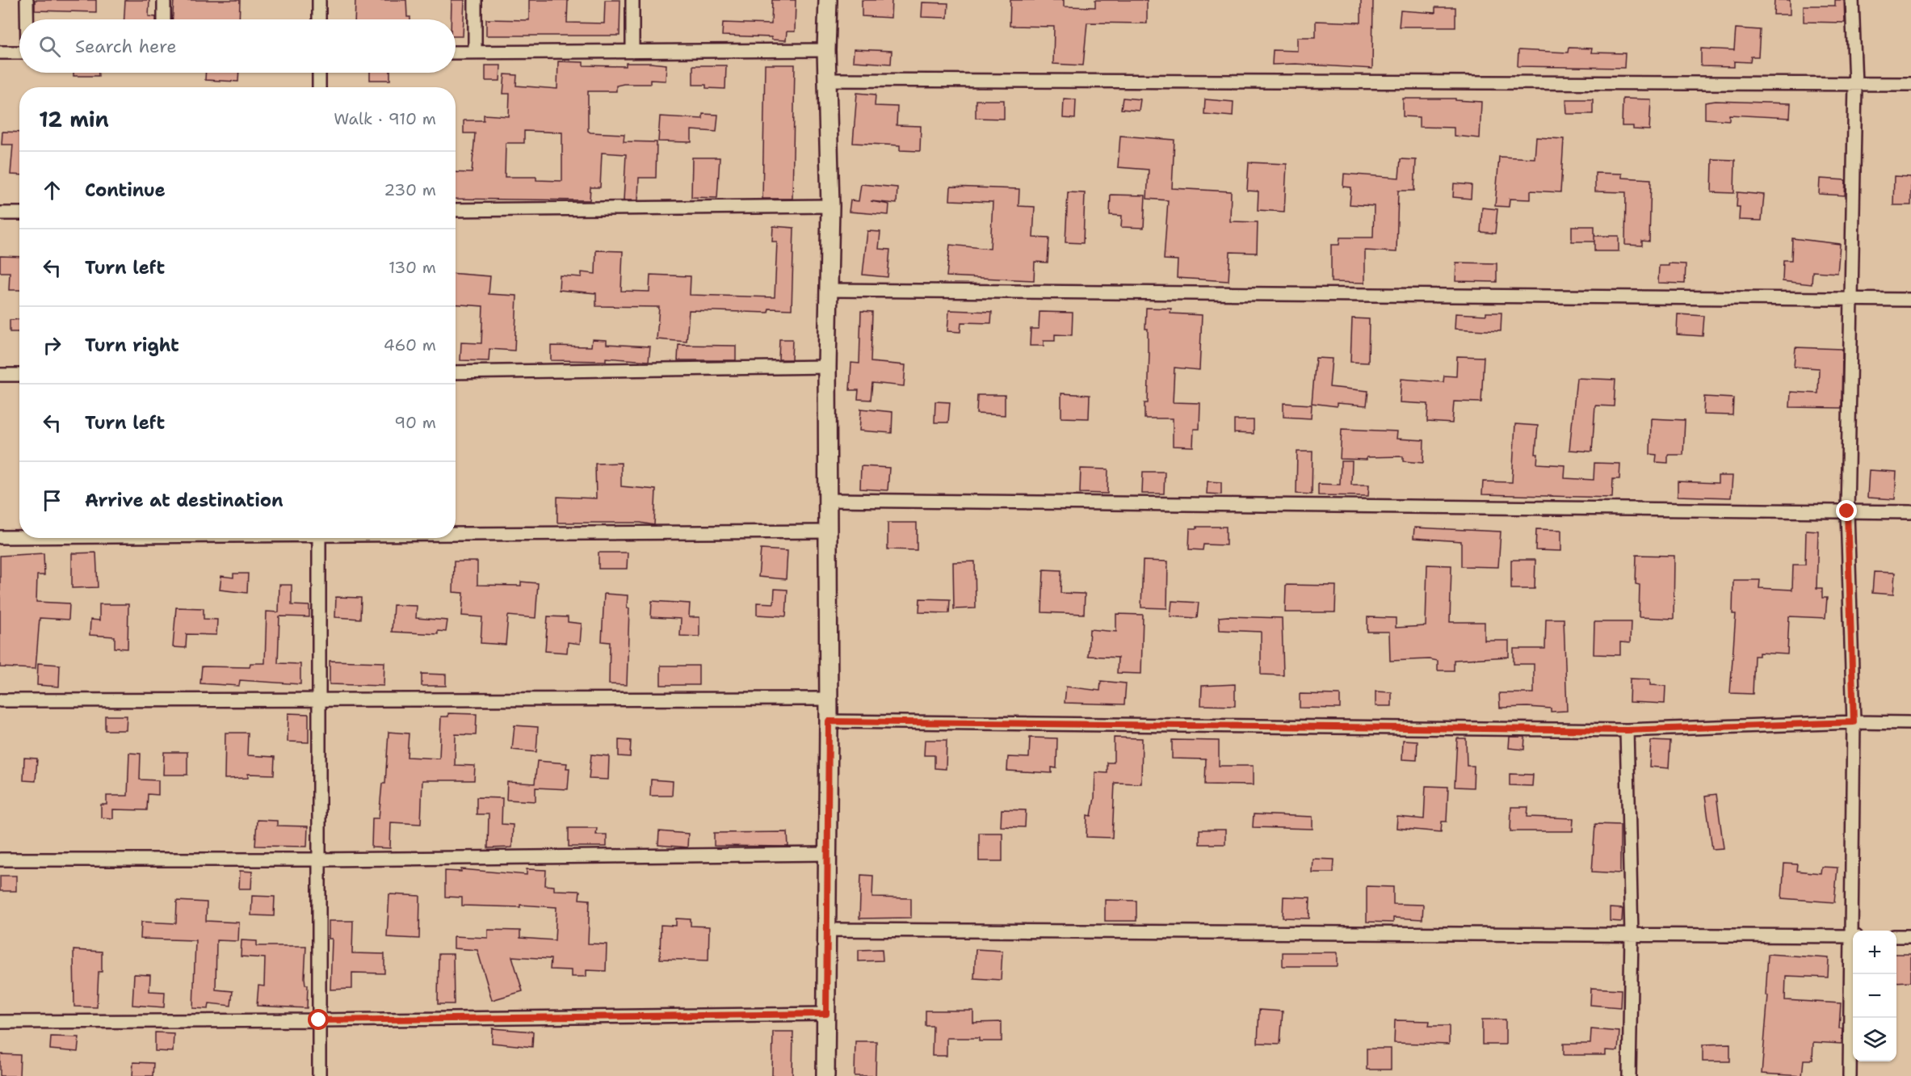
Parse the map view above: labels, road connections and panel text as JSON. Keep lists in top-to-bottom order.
{
  "page": {
    "search": "Search here",
    "heading": ["12 min", "Walk · 910 m"],
    "list": [
      ["Continue", "230 m"],
      ["Turn left", "130 m"],
      ["Turn right", "460 m"],
      ["Turn left", "90 m"],
      "Arrive at destination"
    ],
    "map_buttons": ["+", "−"]
  }
}
